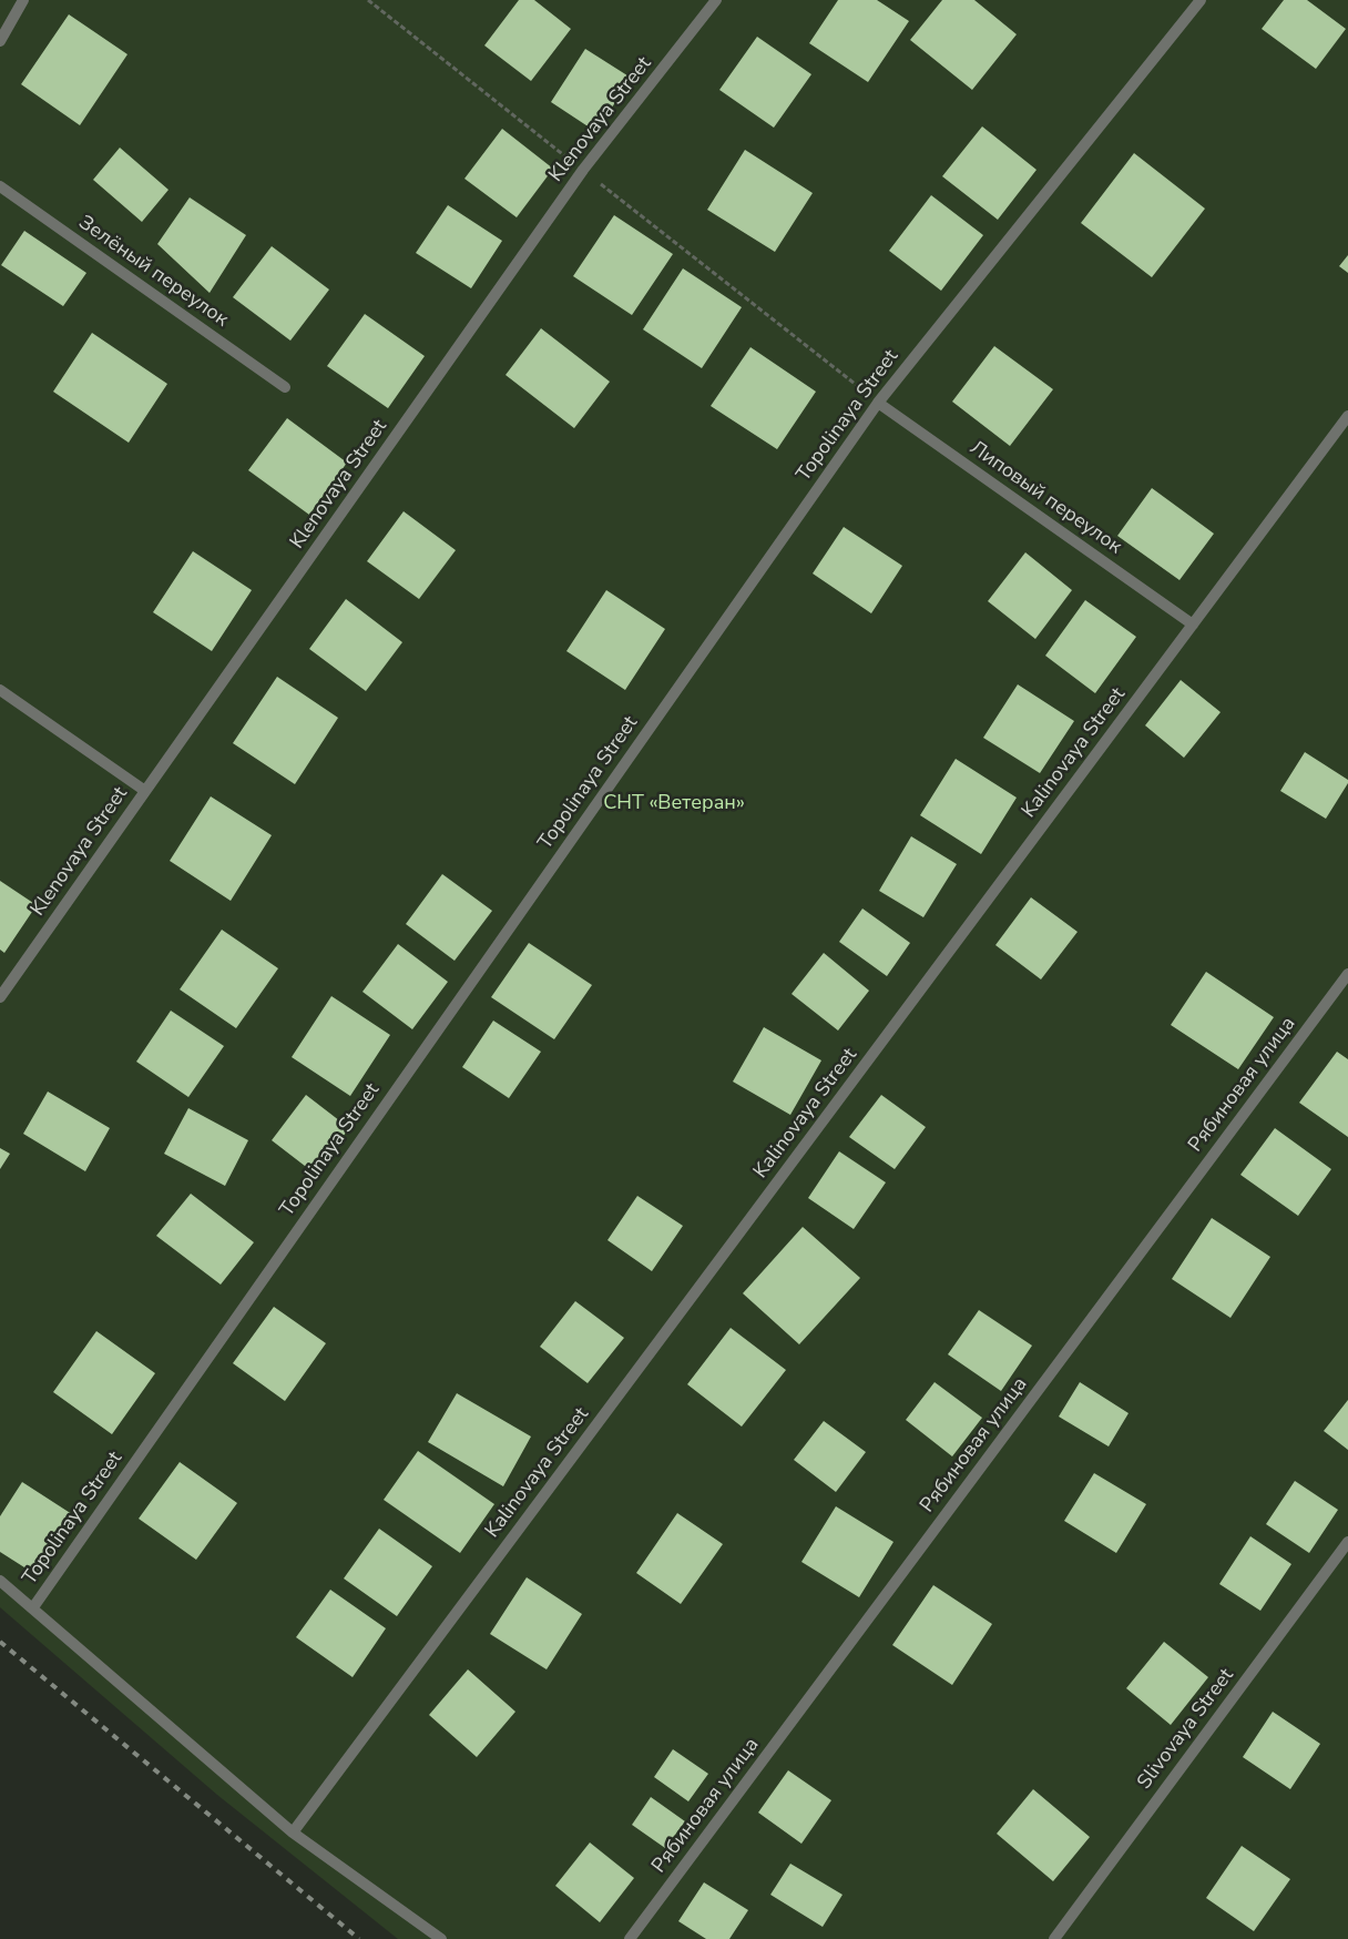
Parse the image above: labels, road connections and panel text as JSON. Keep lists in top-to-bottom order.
{
  "streets": {
    "street": [
      "Klenovaya Street",
      "Зелёный переулок",
      "Topolinaya Street",
      "Липовый переулок",
      "Kalinovaya Street",
      "Рябиновая улица",
      "Slivovaya Street"
    ]
  },
  "crossings": [
    ["Topolinaya Street", "Липовый переулок"],
    ["Липовый переулок", "Kalinovaya Street"]
  ],
  "parks": ["СНТ «Ветеран»"]
}
